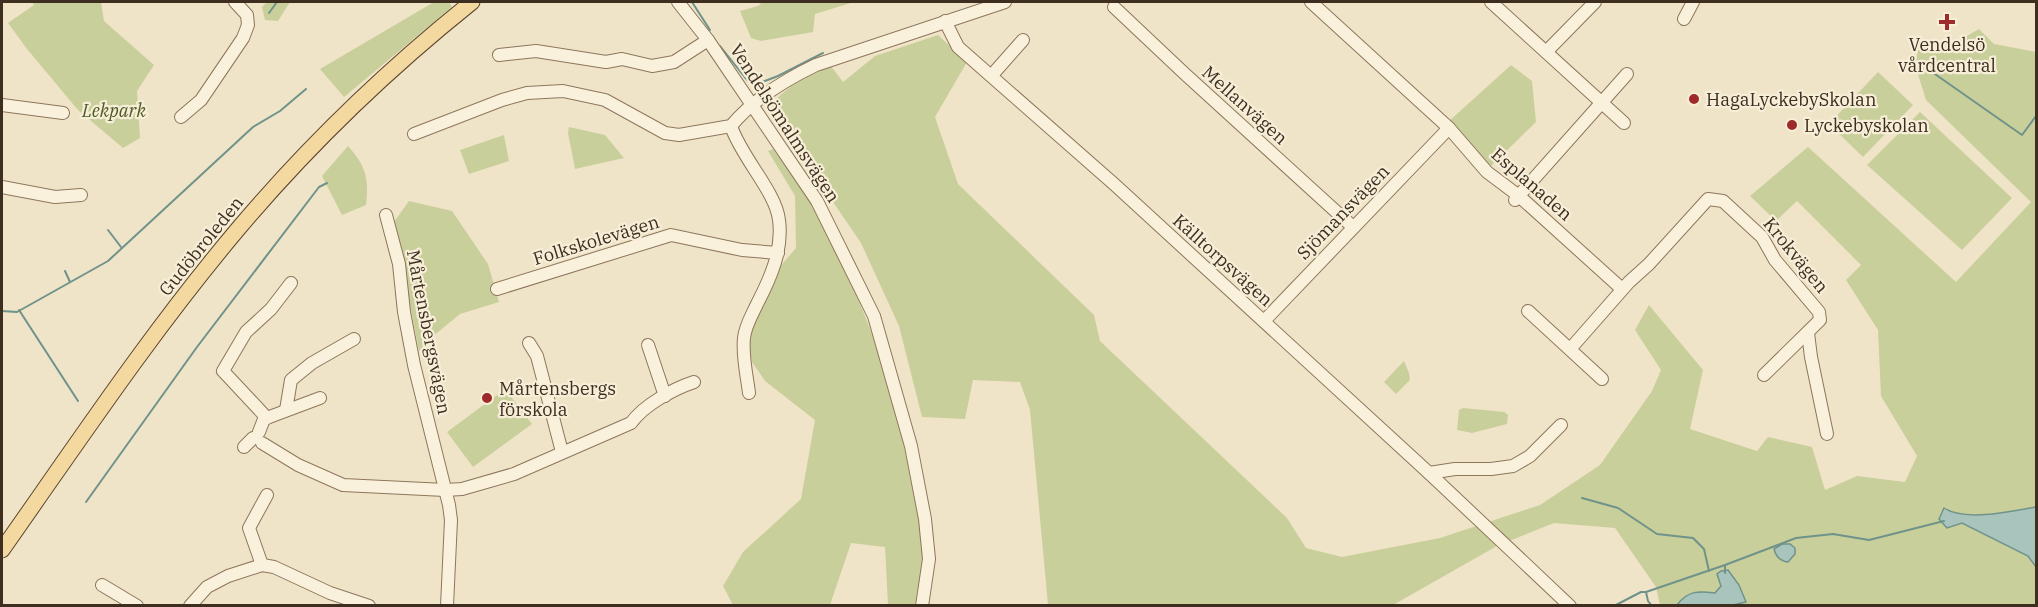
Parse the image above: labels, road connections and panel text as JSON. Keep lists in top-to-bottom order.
{
  "streets": {
    "main road": ["Gudöbroleden"],
    "street": [
      "Mellanvägen",
      "Vendelsömalmsvägen",
      "Esplanaden",
      "Sjömansvägen",
      "Folkskolevägen",
      "Krokvägen",
      "Källtorpsvägen",
      "Mårtensbergsvägen"
    ]
  },
  "crossings": [
    ["Mellanvägen", "Sjömansvägen"],
    ["Esplanaden", "Sjömansvägen"],
    ["Esplanaden", "Krokvägen"],
    ["Sjömansvägen", "Källtorpsvägen"]
  ],
  "parks": ["Lekpark"],
  "places": {
    "health": ["Vendelsö vårdcentral"],
    "other": ["HagaLyckebySkolan", "Lyckebyskolan", "Mårtensbergs förskola"]
  }
}
